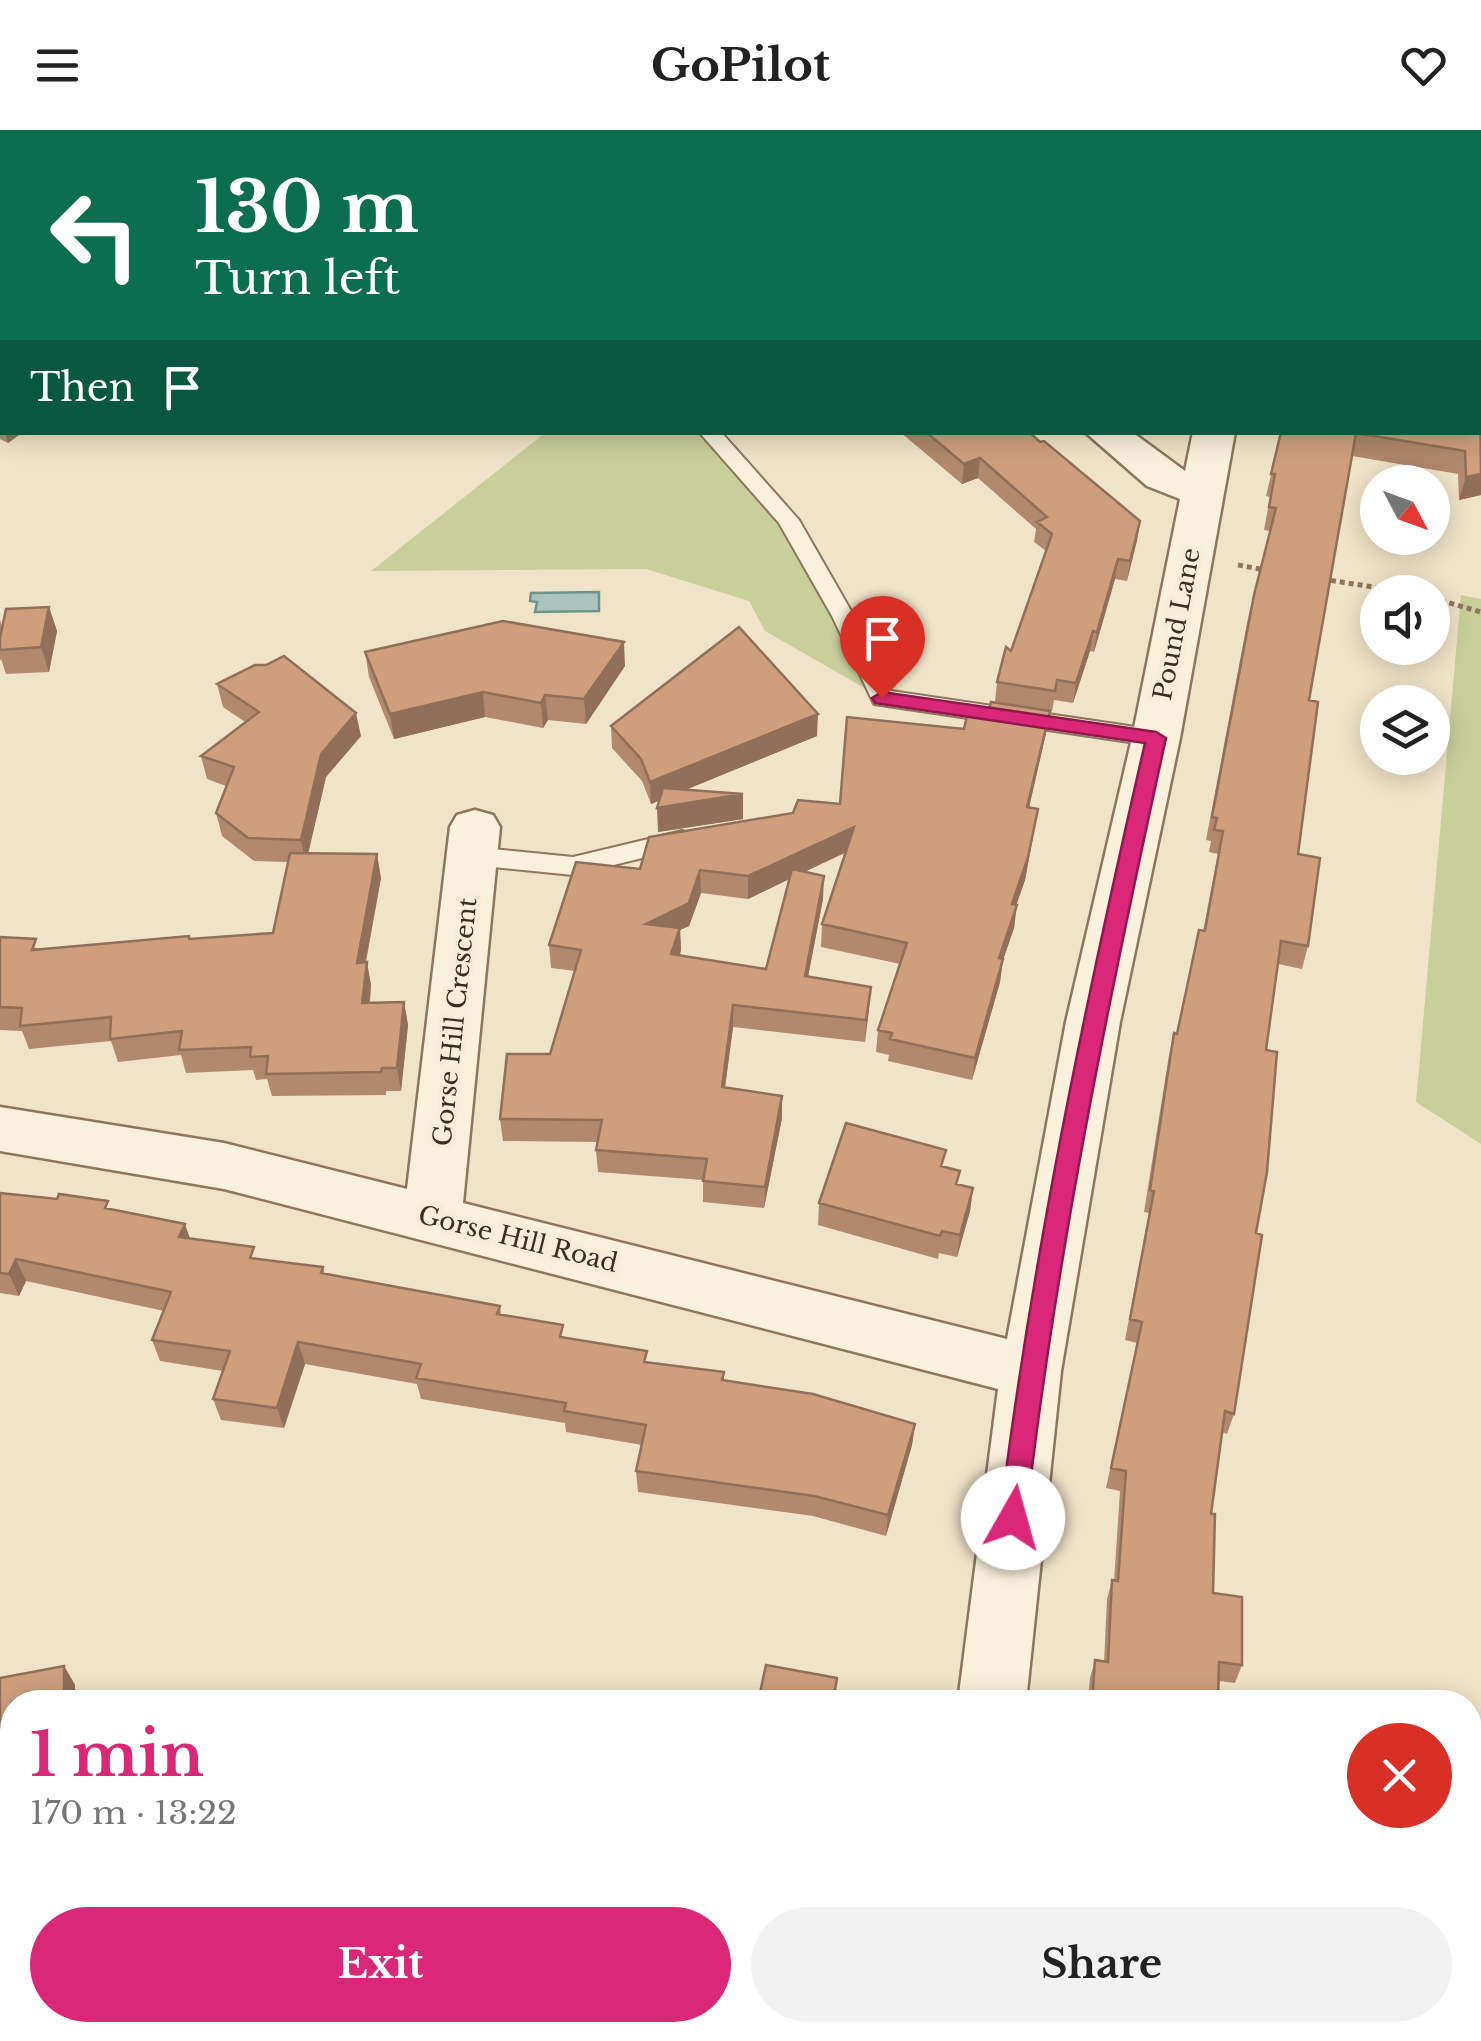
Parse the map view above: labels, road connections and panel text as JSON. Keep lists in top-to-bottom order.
{
  "streets": {
    "street": ["Pound Lane", "Gorse Hill Crescent", "Gorse Hill Road"]
  },
  "crossings": [
    ["Pound Lane", "Gorse Hill Road"],
    ["Gorse Hill Crescent", "Gorse Hill Road"]
  ],
  "north": "bottom right",
  "page": {
    "header": "GoPilot",
    "turn": ["130 m", "Turn left"],
    "then": "Then",
    "heading": ["1 min", "170 m · 13:22"],
    "buttons": ["Exit", "Share"]
  }
}
